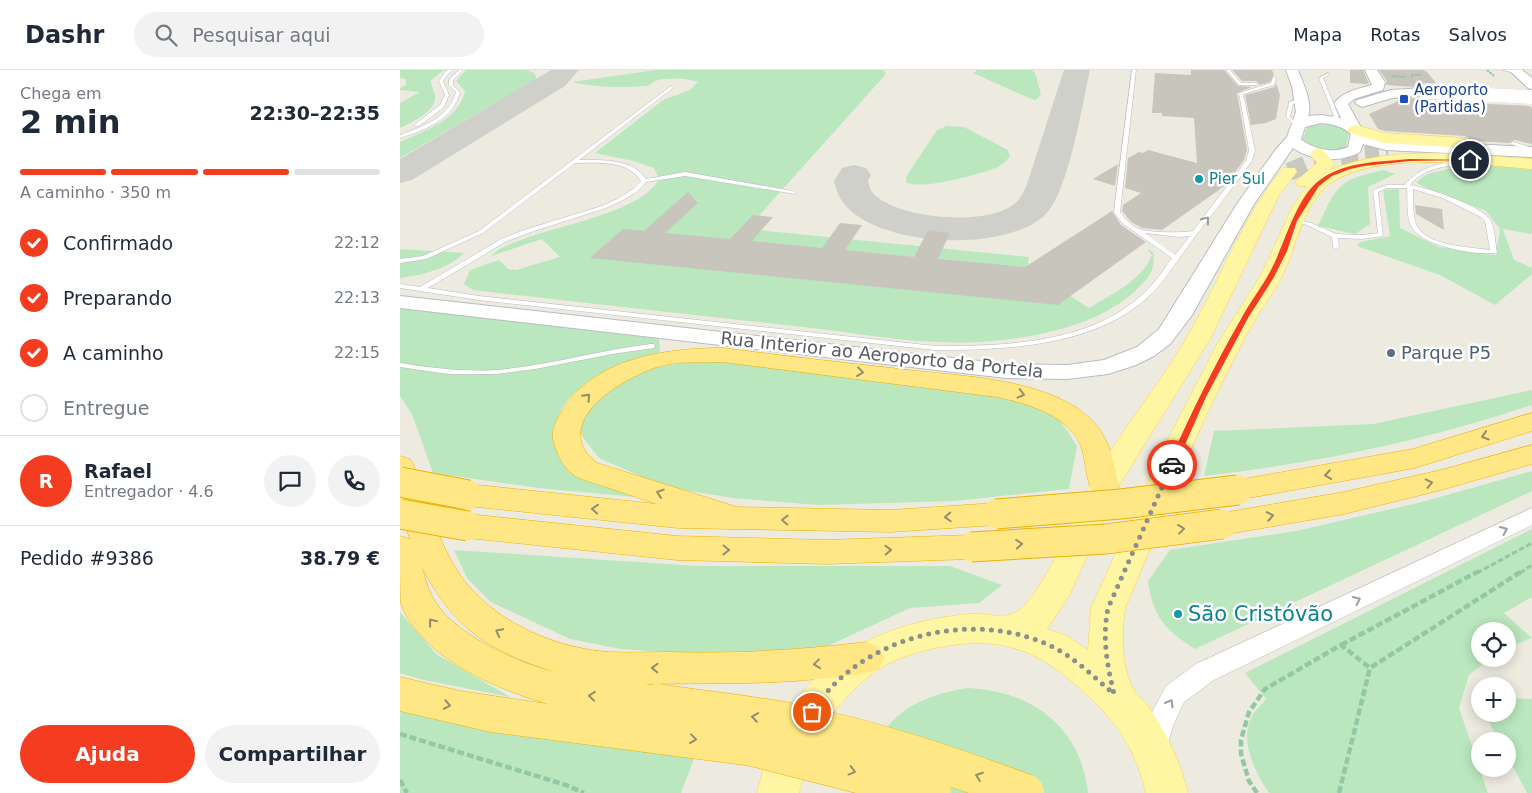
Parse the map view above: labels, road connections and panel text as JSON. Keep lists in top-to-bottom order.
{
  "streets": {
    "main road": ["Rua Interior ao Aeroporto da Portela"]
  },
  "places": {
    "transit": ["Aeroporto (Partidas)"],
    "other": ["Pier Sul", "Parque P5", "São Cristóvão"]
  },
  "page": {
    "header": "Dashr",
    "search": "Pesquisar aqui",
    "nav": ["Mapa", "Rotas", "Salvos"],
    "heading": ["2 min", "Chega em", "22:30–22:35"],
    "panel": [
      "Rafael",
      "Entregador · 4.6",
      "Pedido #9386",
      "38.79 €"
    ],
    "bar": "A caminho · 350 m",
    "list": [
      ["Confirmado", "22:12"],
      ["Preparando", "22:13"],
      ["A caminho", "22:15"],
      "Entregue"
    ],
    "round": "R",
    "map_buttons": ["+", "−"],
    "buttons": ["Ajuda", "Compartilhar"]
  }
}
